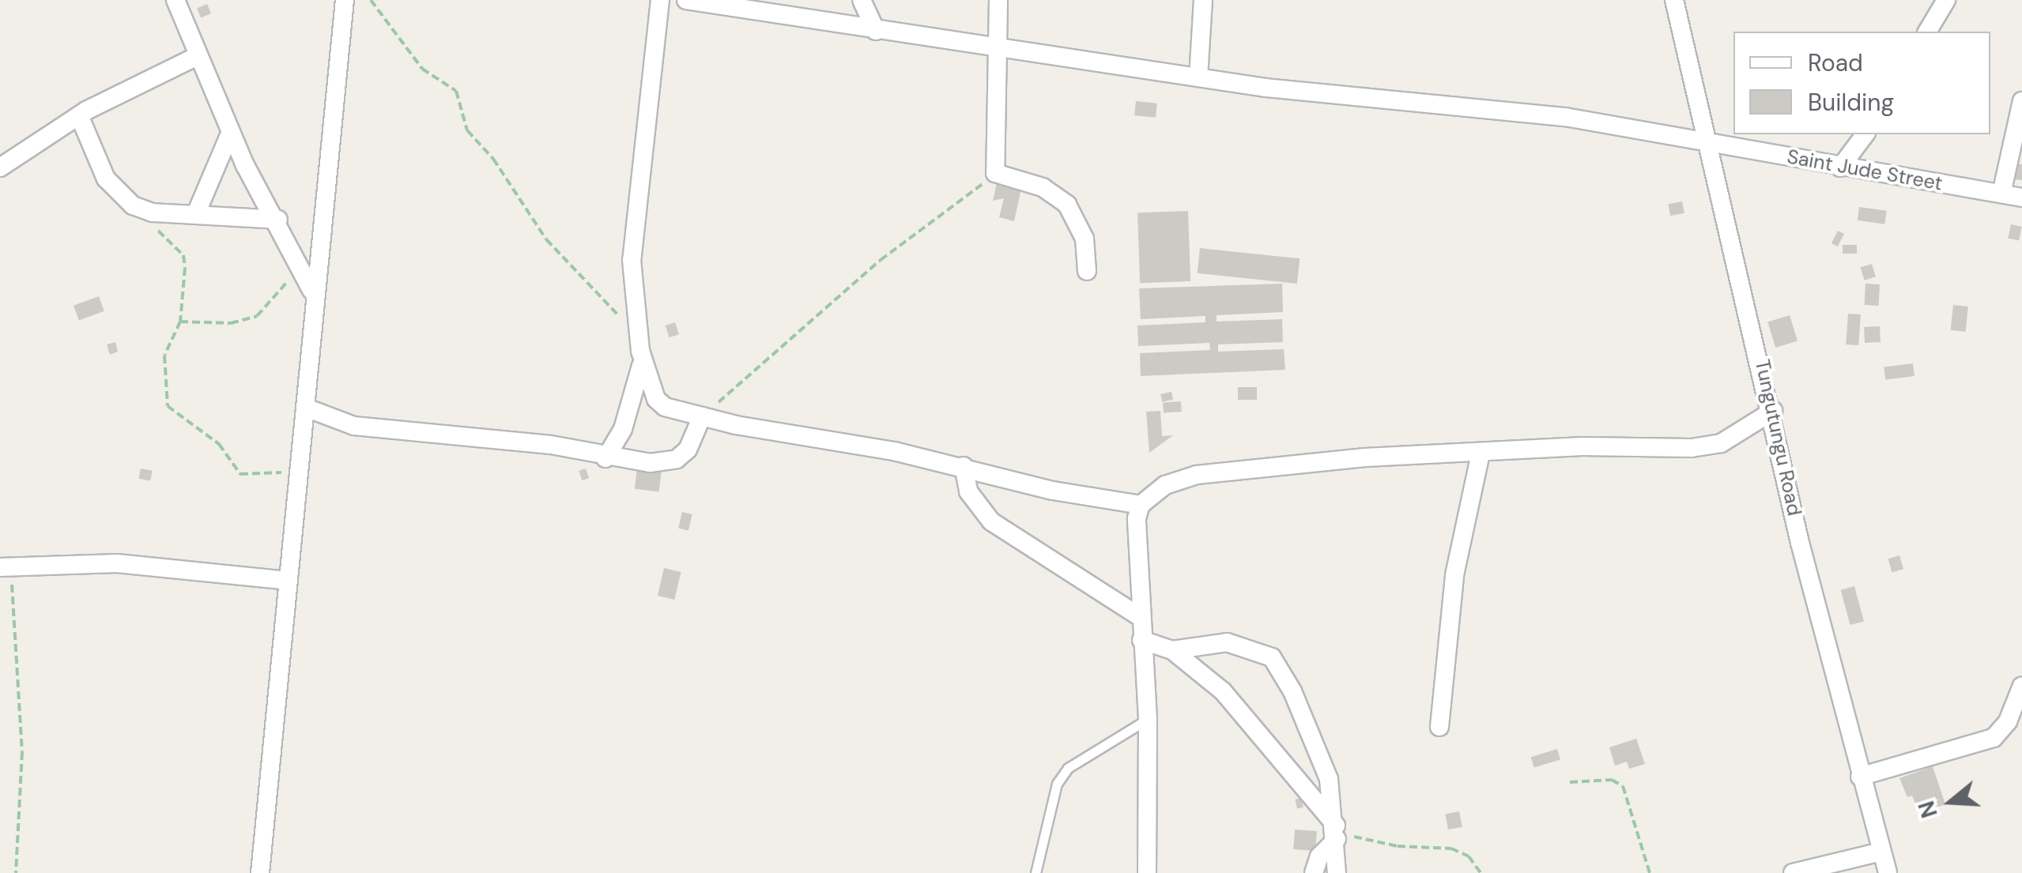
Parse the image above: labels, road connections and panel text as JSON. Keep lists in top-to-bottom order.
{
  "streets": {
    "street": ["Saint Jude Street", "Tungutungu Road"]
  },
  "crossings": [
    ["Saint Jude Street", "Tungutungu Road"]
  ],
  "legend": ["Road", "Building"],
  "north": "left"
}
